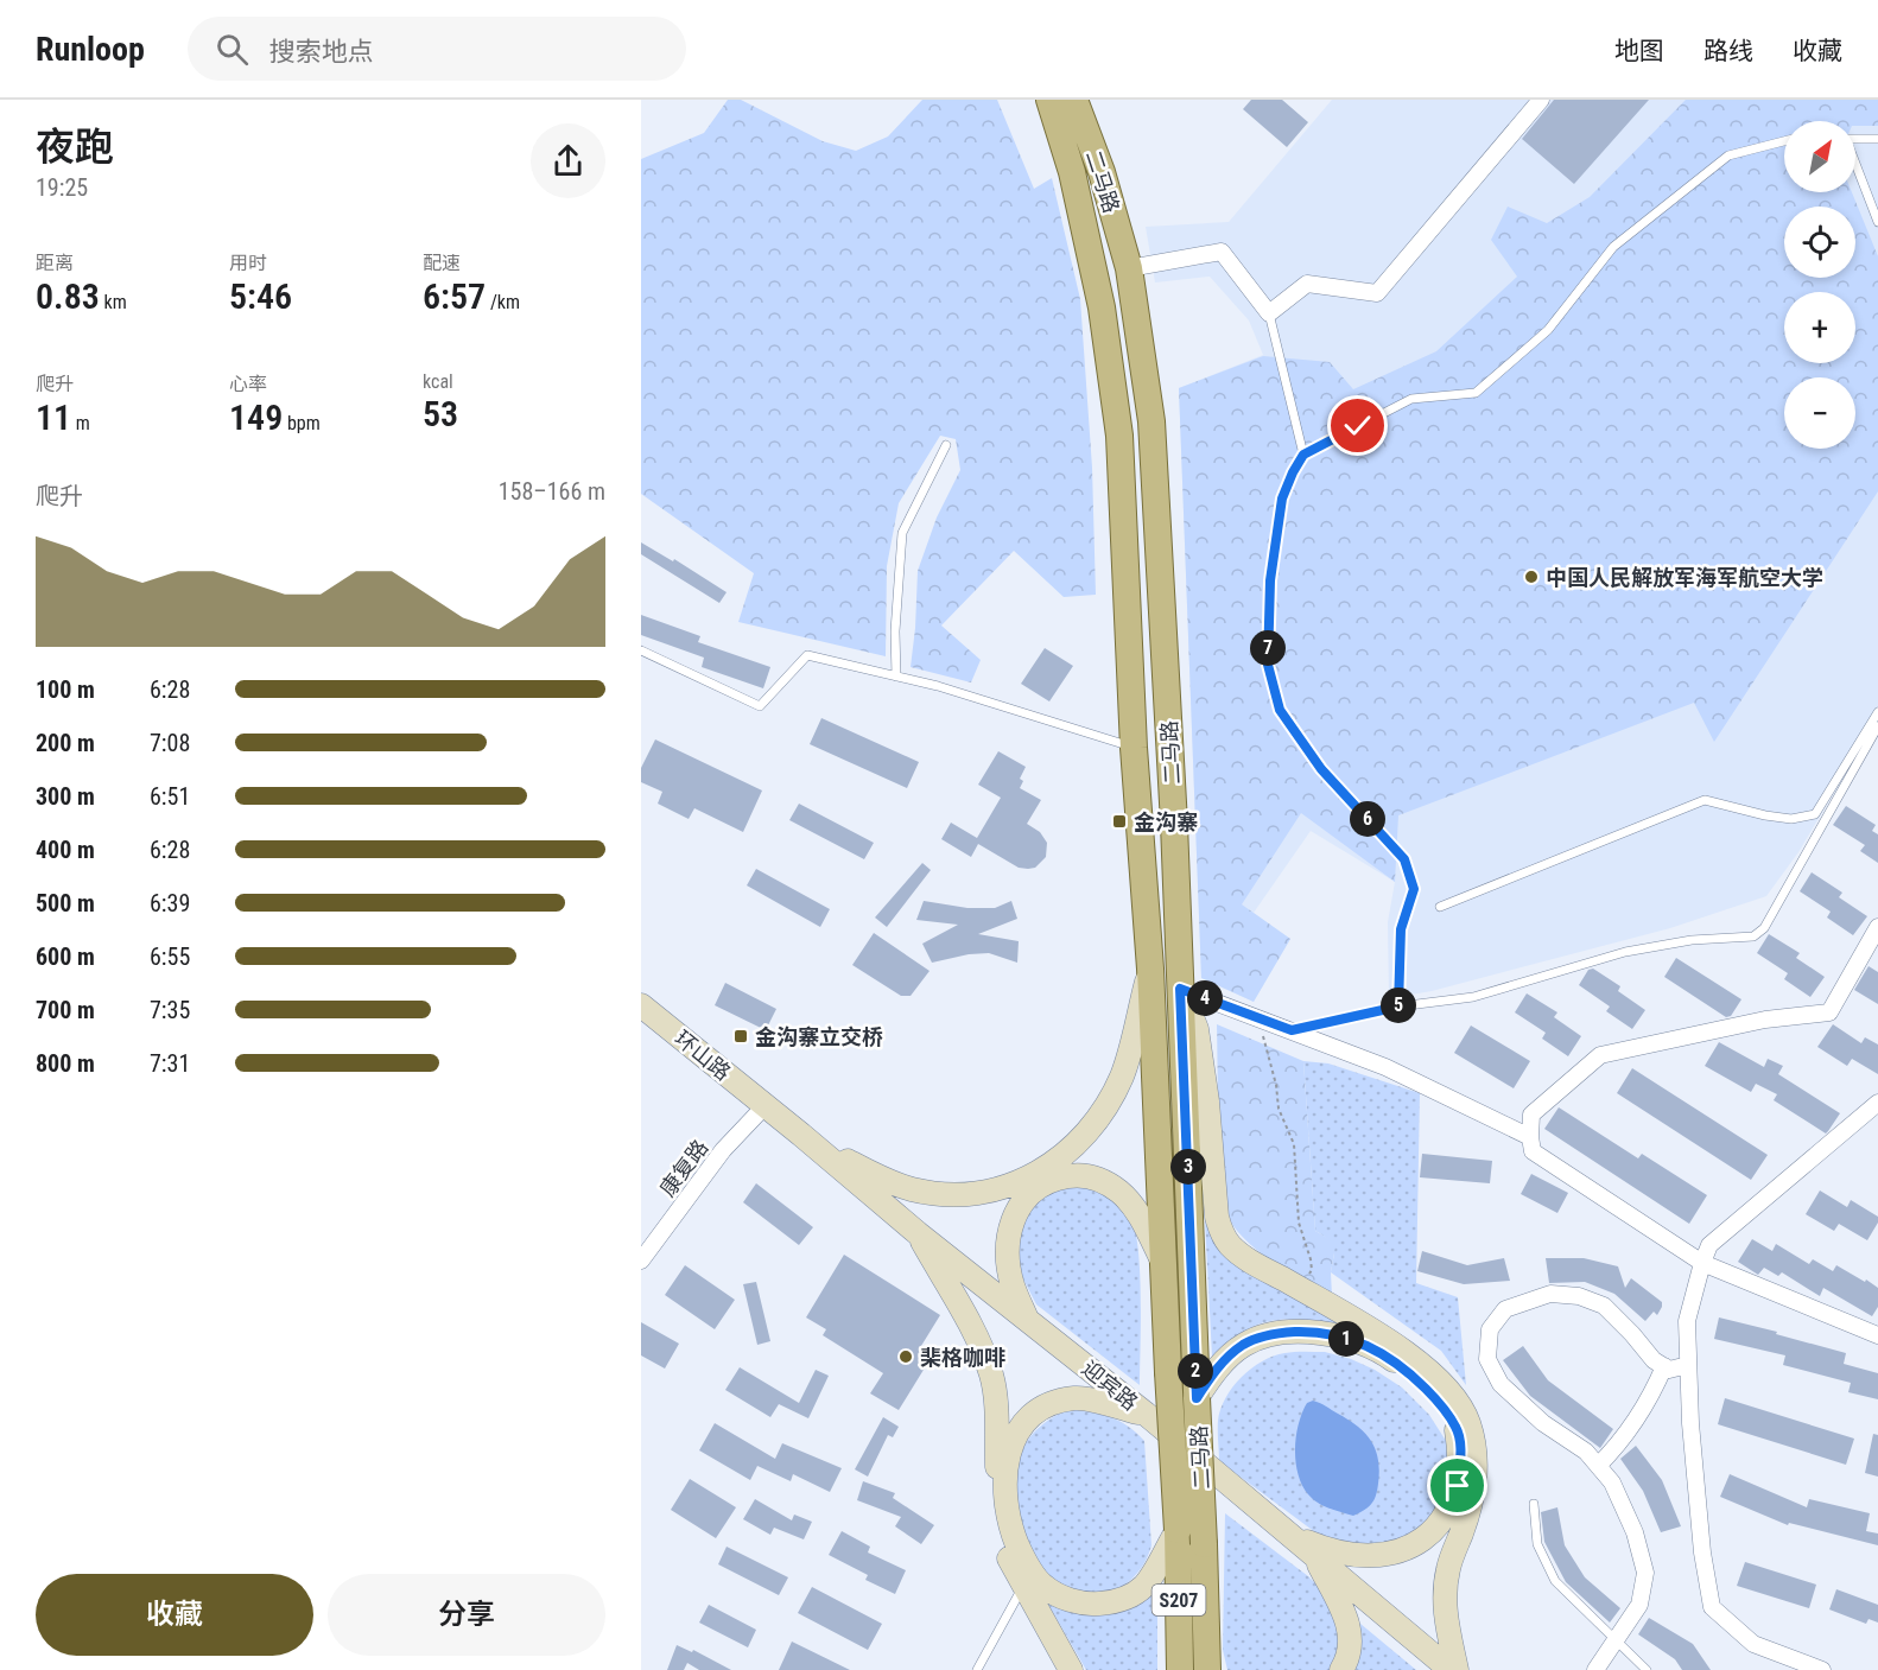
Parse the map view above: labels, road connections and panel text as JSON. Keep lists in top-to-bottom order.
{
  "streets": {
    "main road": [
      "二马路",
      "环山路",
      "迎宾路",
      "S207"
    ],
    "street": ["康复路"]
  },
  "crossings": [
    ["二马路", "S207"],
    ["环山路", "康复路"],
    ["环山路", "迎宾路"],
    ["康复路", "迎宾路"]
  ],
  "places": {
    "other": ["中国人民解放军海军航空大学", "棐格咖啡"],
    "transit": ["金沟寨", "金沟寨立交桥"]
  },
  "north": "top right",
  "page": {
    "header": "Runloop",
    "search": "搜索地点",
    "nav": ["地图", "路线", "收藏"],
    "heading": ["夜跑", "19:25"],
    "map_buttons": ["+", "−"],
    "stats": [
      ["距离", "0.83 km"],
      ["用时", "5:46"],
      ["配速", "6:57 /km"],
      ["爬升", "11 m"],
      ["心率", "149 bpm"],
      ["kcal", "53"]
    ],
    "chart": ["爬升", "158–166 m"],
    "pins": [
      "7",
      "6",
      "4",
      "5",
      "3",
      "1",
      "2"
    ],
    "list": [
      {
        "name": "100 m",
        "note": "6:28"
      },
      {
        "name": "200 m",
        "note": "7:08"
      },
      {
        "name": "300 m",
        "note": "6:51"
      },
      {
        "name": "400 m",
        "note": "6:28"
      },
      {
        "name": "500 m",
        "note": "6:39"
      },
      {
        "name": "600 m",
        "note": "6:55"
      },
      {
        "name": "700 m",
        "note": "7:35"
      },
      {
        "name": "800 m",
        "note": "7:31"
      }
    ],
    "buttons": ["收藏", "分享"]
  }
}
